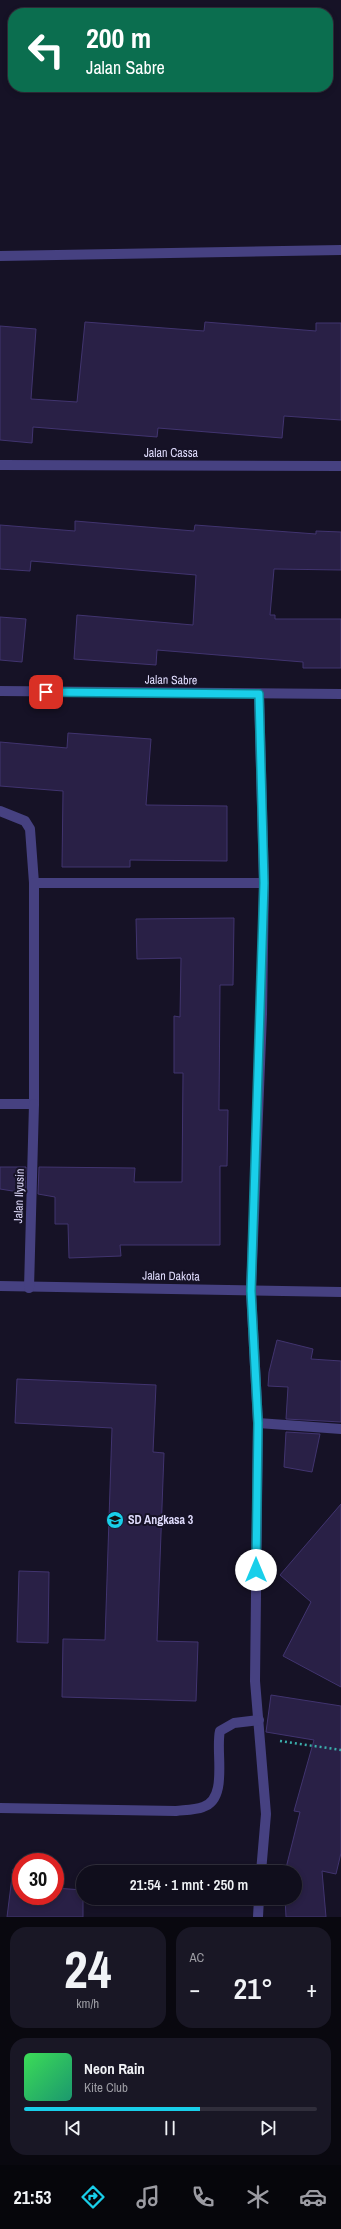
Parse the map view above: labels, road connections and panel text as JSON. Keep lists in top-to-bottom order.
{
  "streets": {
    "street": [
      "Jalan Cassa",
      "Jalan Sabre",
      "Jalan Ilyusin",
      "Jalan Dakota"
    ]
  },
  "crossings": [
    ["Jalan Ilyusin", "Jalan Dakota"]
  ],
  "places": {
    "school or university": ["SD Angkasa 3"]
  },
  "page": {
    "turn": ["200 m", "Jalan Sabre"],
    "limit": "30",
    "trip": "21:54 · 1 mnt · 250 m",
    "tile": [
      ["24", "km/h"],
      "AC"
    ],
    "heat": ["−", "21°", "+"],
    "song": ["Neon Rain", "Kite Club"],
    "tabs": "21:53"
  }
}
